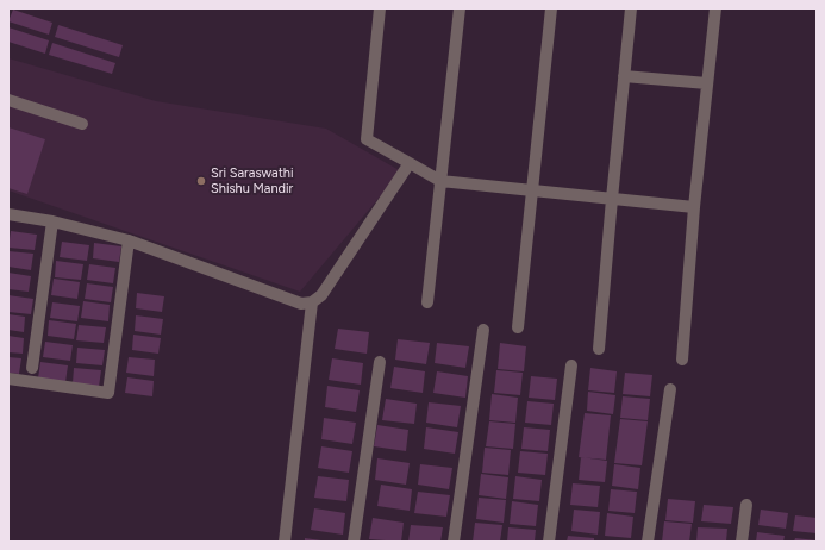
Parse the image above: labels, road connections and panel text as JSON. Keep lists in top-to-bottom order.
{
  "places": ["Sri Saraswathi Shishu Mandir"]
}
